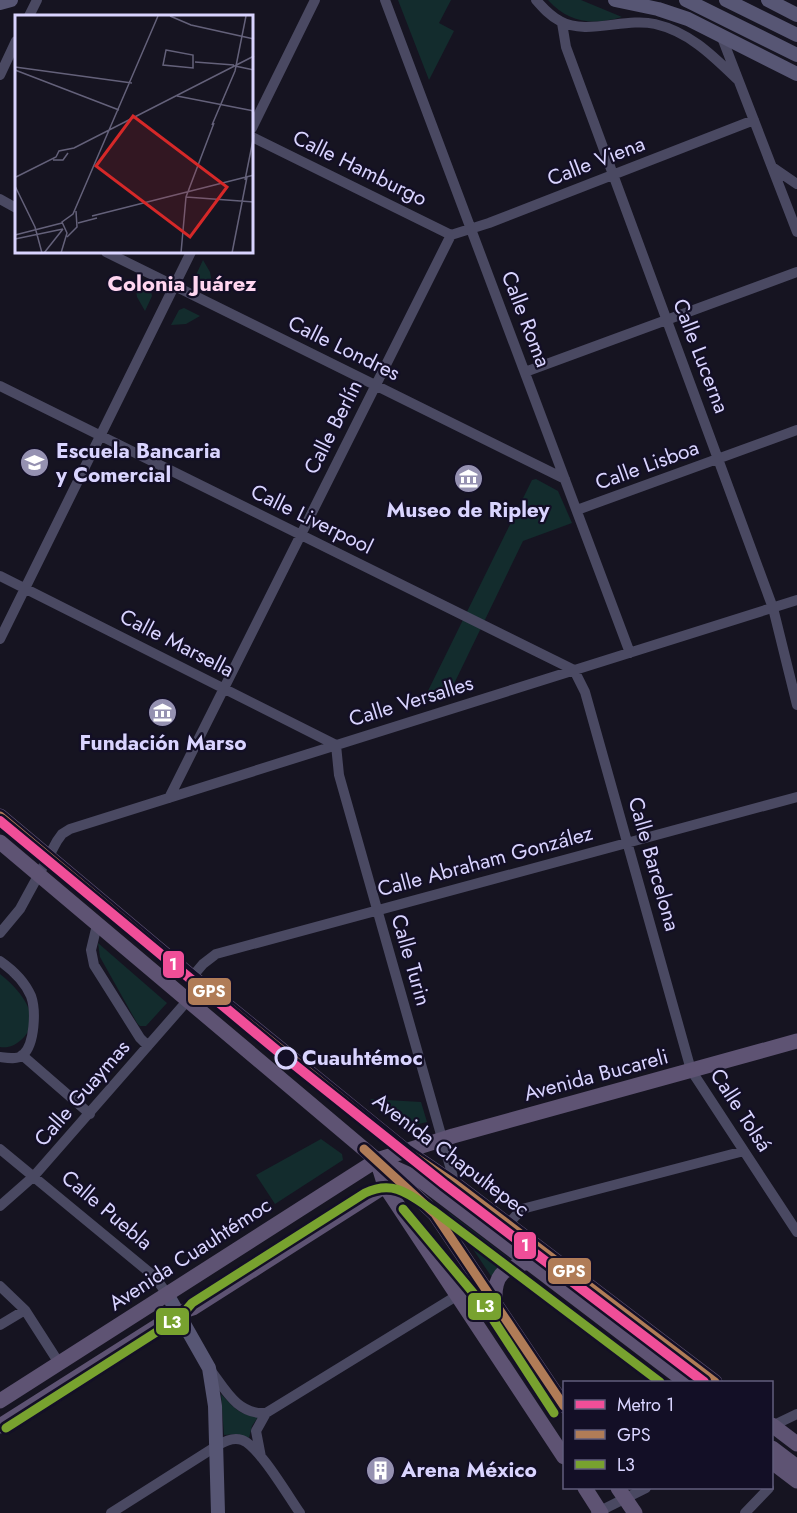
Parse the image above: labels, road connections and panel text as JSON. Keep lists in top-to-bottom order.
{
  "streets": {
    "main road": ["Avenida Bucareli", "Avenida Chapultepec", "Avenida Cuauhtémoc"],
    "street": [
      "Calle Viena",
      "Calle Hamburgo",
      "Calle Roma",
      "Calle Londres",
      "Calle Lucerna",
      "Calle Berlín",
      "Calle Lisboa",
      "Calle Liverpool",
      "Calle Marsella",
      "Calle Versalles",
      "Calle Abraham González",
      "Calle Barcelona",
      "Calle Turin",
      "Calle Guaymas",
      "Calle Tolsá",
      "Calle Puebla"
    ]
  },
  "crossings": [
    ["Calle Viena", "Calle Hamburgo"],
    ["Calle Viena", "Calle Roma"],
    ["Calle Viena", "Calle Lucerna"],
    ["Calle Viena", "Calle Berlín"],
    ["Calle Hamburgo", "Calle Berlín"],
    ["Calle Roma", "Calle Londres"],
    ["Calle Roma", "Calle Lisboa"],
    ["Calle Roma", "Calle Versalles"],
    ["Calle Londres", "Calle Berlín"],
    ["Calle Lucerna", "Calle Lisboa"],
    ["Calle Lucerna", "Calle Versalles"],
    ["Calle Berlín", "Calle Liverpool"],
    ["Calle Berlín", "Calle Marsella"],
    ["Calle Berlín", "Calle Versalles"],
    ["Calle Liverpool", "Calle Versalles"],
    ["Calle Liverpool", "Calle Barcelona"],
    ["Calle Marsella", "Calle Versalles"],
    ["Calle Marsella", "Calle Turin"],
    ["Calle Versalles", "Calle Barcelona"],
    ["Calle Versalles", "Calle Turin"],
    ["Calle Versalles", "Avenida Chapultepec"],
    ["Calle Abraham González", "Calle Barcelona"],
    ["Calle Abraham González", "Calle Turin"],
    ["Calle Abraham González", "Avenida Chapultepec"],
    ["Calle Barcelona", "Avenida Bucareli"],
    ["Calle Barcelona", "Calle Tolsá"],
    ["Calle Turin", "Avenida Bucareli"],
    ["Calle Turin", "Avenida Chapultepec"],
    ["Avenida Bucareli", "Calle Tolsá"],
    ["Avenida Bucareli", "Avenida Chapultepec"],
    ["Avenida Bucareli", "Avenida Cuauhtémoc"],
    ["Calle Guaymas", "Avenida Chapultepec"],
    ["Calle Guaymas", "Calle Puebla"],
    ["Avenida Chapultepec", "Avenida Cuauhtémoc"],
    ["Calle Puebla", "Avenida Cuauhtémoc"]
  ],
  "districts": ["Colonia Juárez"],
  "places": {
    "school or university": ["Escuela Bancaria y Comercial"],
    "museum": ["Museo de Ripley", "Fundación Marso"],
    "other": ["Cuauhtémoc"],
    "building": ["Arena México"]
  },
  "lines": ["transit line GPS", "metro line 1", "transit line L3"],
  "legend": ["Metro 1", "GPS", "L3"]
}
